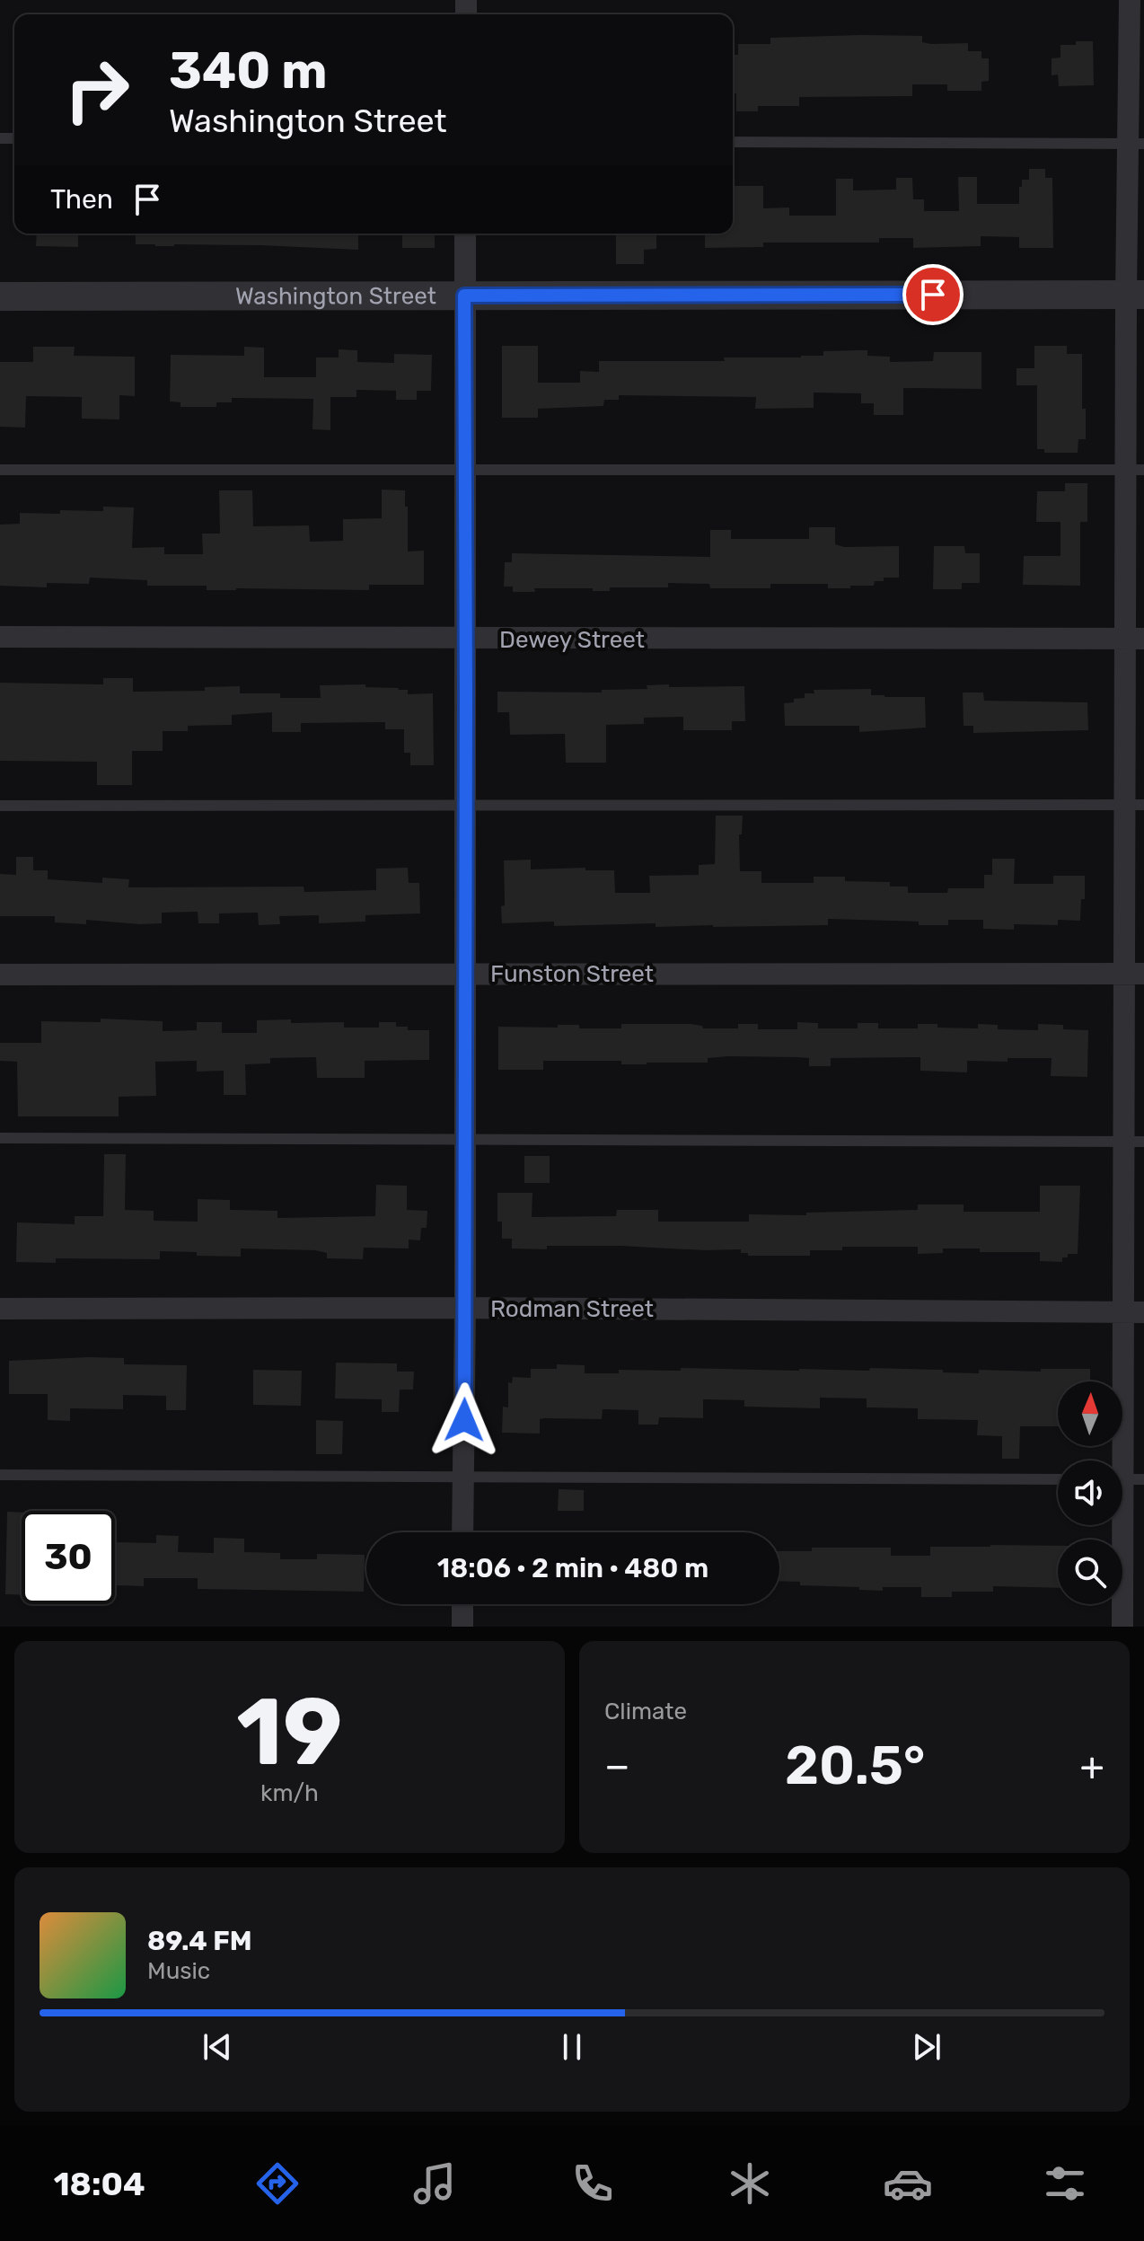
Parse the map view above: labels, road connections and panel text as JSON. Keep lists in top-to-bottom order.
{
  "streets": {
    "street": [
      "Washington Street",
      "Dewey Street",
      "Funston Street",
      "Rodman Street"
    ]
  },
  "north": "top",
  "page": {
    "turn": ["340 m", "Washington Street"],
    "then": "Then",
    "limit": "30",
    "trip": "18:06 · 2 min · 480 m",
    "tile": [
      ["19", "km/h"],
      "Climate"
    ],
    "heat": ["−", "20.5°", "+"],
    "song": ["89.4 FM", "Music"],
    "tabs": "18:04"
  }
}
